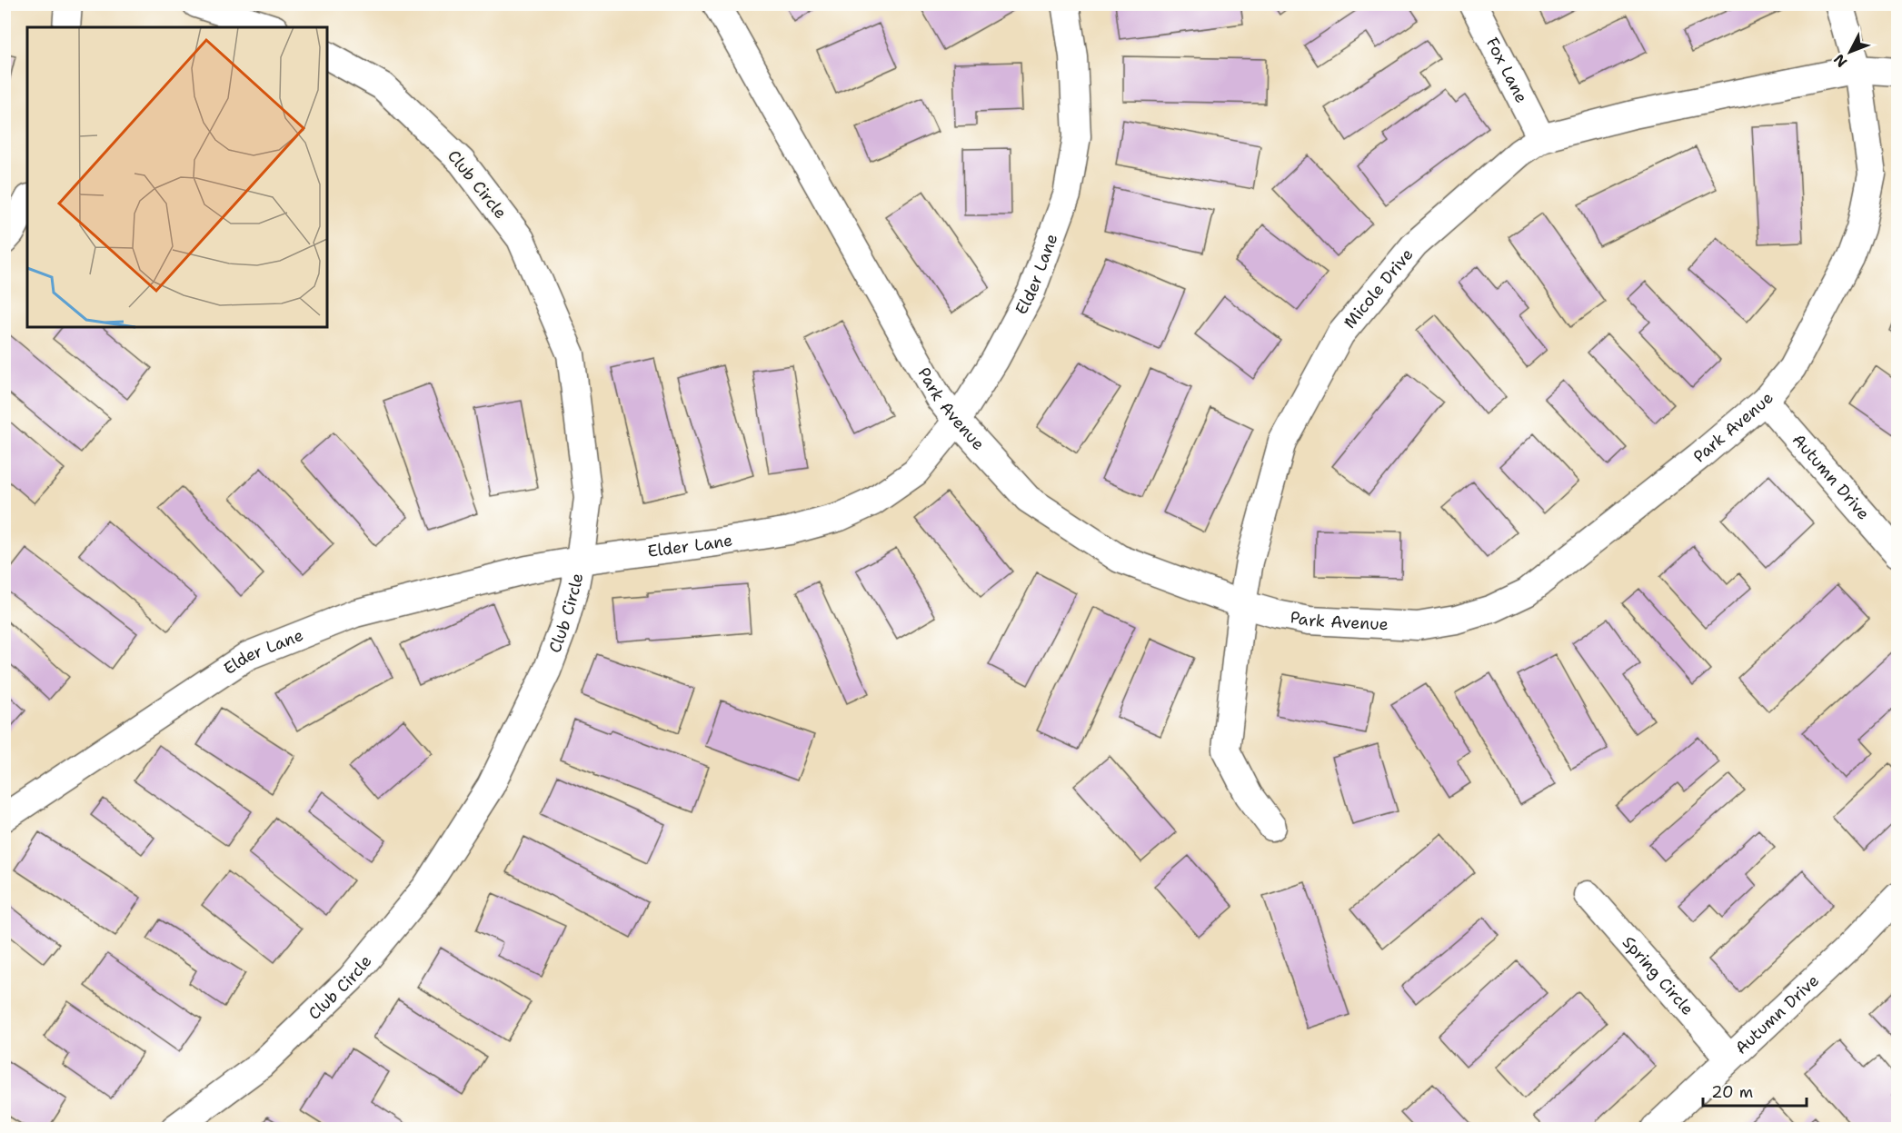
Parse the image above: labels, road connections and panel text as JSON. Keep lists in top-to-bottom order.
{
  "streets": {
    "street": [
      "Fox Lane",
      "Club Circle",
      "Elder Lane",
      "Micole Drive",
      "Park Avenue",
      "Autumn Drive",
      "Spring Circle"
    ]
  },
  "crossings": [
    ["Fox Lane", "Micole Drive"],
    ["Club Circle", "Elder Lane"],
    ["Elder Lane", "Park Avenue"],
    ["Micole Drive", "Park Avenue"],
    ["Park Avenue", "Autumn Drive"],
    ["Autumn Drive", "Spring Circle"]
  ],
  "scale_bar": "20 m",
  "north": "bottom left"
}
